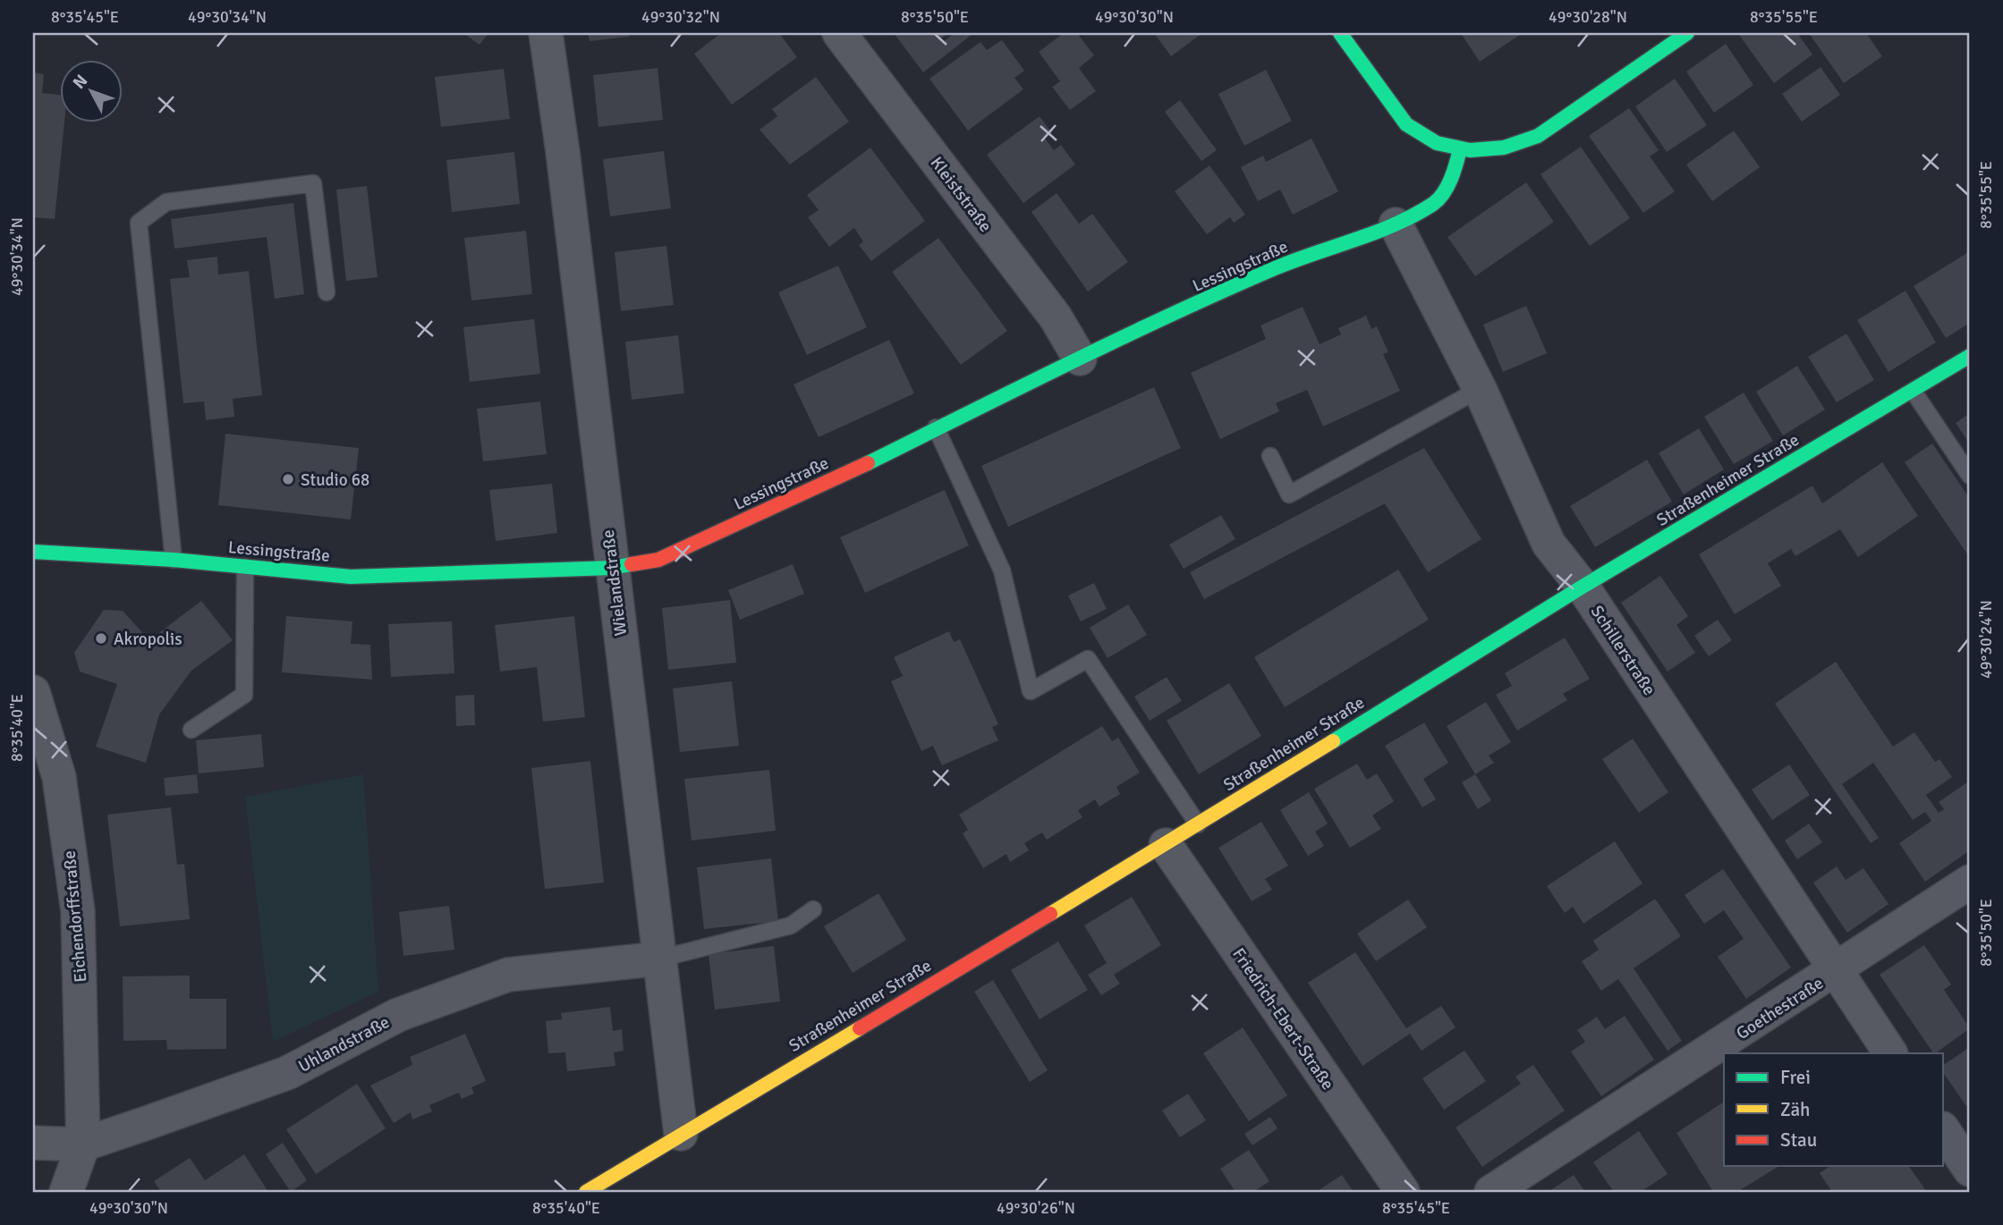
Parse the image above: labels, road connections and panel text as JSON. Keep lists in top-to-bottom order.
{
  "streets": {
    "street": [
      "Kleiststraße",
      "Lessingstraße",
      "Straßenheimer Straße",
      "Wielandstraße",
      "Schillerstraße",
      "Eichendorffstraße",
      "Goethestraße",
      "Friedrich-Ebert-Straße",
      "Uhlandstraße"
    ]
  },
  "crossings": [
    ["Kleiststraße", "Lessingstraße"],
    ["Lessingstraße", "Wielandstraße"],
    ["Lessingstraße", "Schillerstraße"],
    ["Straßenheimer Straße", "Wielandstraße"],
    ["Straßenheimer Straße", "Schillerstraße"],
    ["Straßenheimer Straße", "Friedrich-Ebert-Straße"],
    ["Wielandstraße", "Uhlandstraße"],
    ["Schillerstraße", "Goethestraße"],
    ["Eichendorffstraße", "Uhlandstraße"]
  ],
  "places": ["Studio 68", "Akropolis"],
  "legend": ["Frei", "Zäh", "Stau"],
  "north": "top left",
  "coordinates": [
    "8°35'45\"E",
    "49°30'34\"N",
    "49°30'32\"N",
    "8°35'50\"E",
    "49°30'30\"N",
    "49°30'28\"N",
    "8°35'55\"E",
    "49°30'24\"N",
    "8°35'40\"E",
    "49°30'26\"N"
  ]
}
